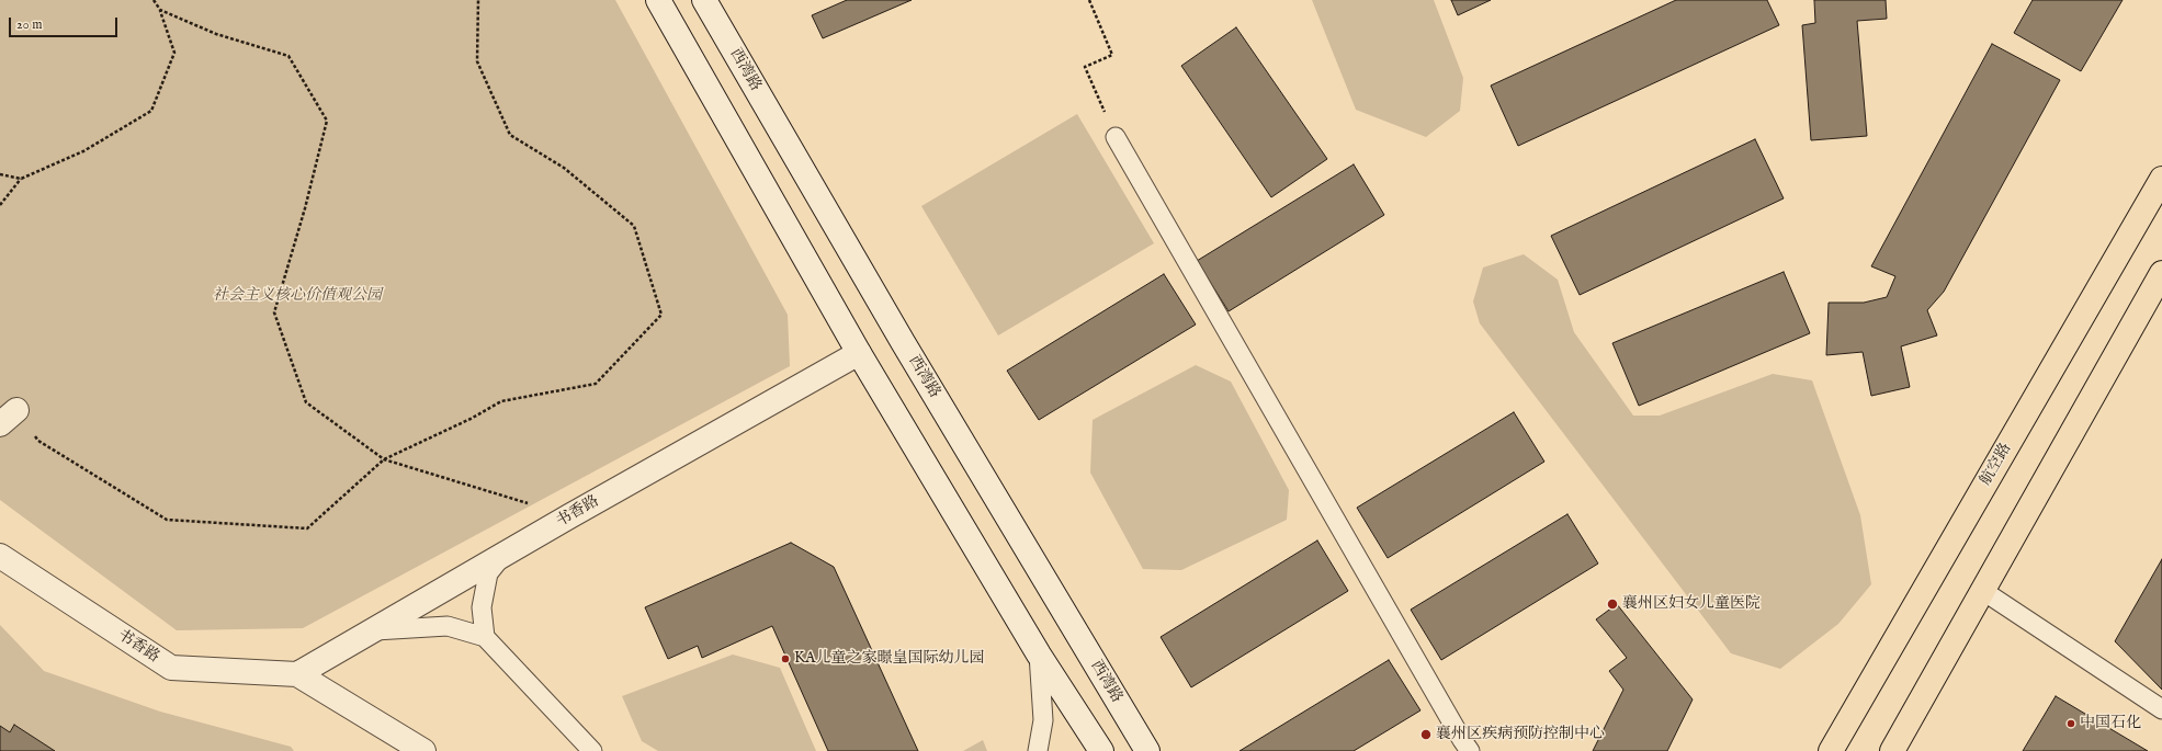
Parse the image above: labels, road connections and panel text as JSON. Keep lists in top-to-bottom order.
{
  "streets": {
    "main road": ["西湾路", "航空路", "书香路"]
  },
  "parks": ["社会主义核心价值观公园"],
  "places": [
    "襄州区妇女儿童医院",
    "KA儿童之家暻皇国际幼儿园",
    "中国石化",
    "襄州区疾病预防控制中心"
  ],
  "scale_bar": "20 m"
}
